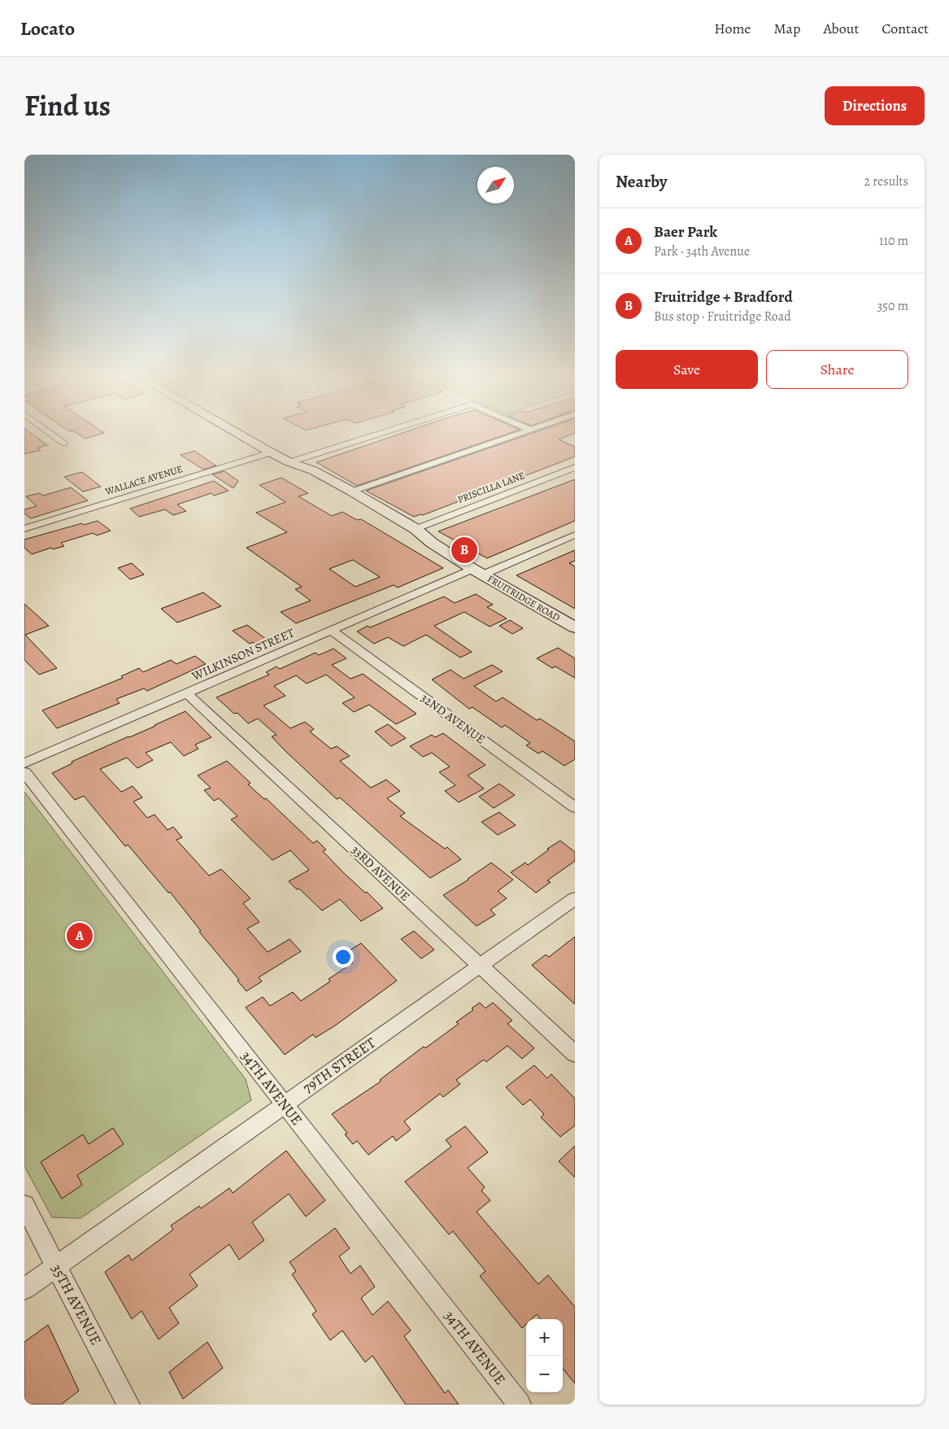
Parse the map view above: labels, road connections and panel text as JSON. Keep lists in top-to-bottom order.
{
  "streets": {
    "main road": ["FRUITRIDGE ROAD"],
    "street": [
      "WALLACE AVENUE",
      "PRISCILLA LANE",
      "WILKINSON STREET",
      "32ND AVENUE",
      "33RD AVENUE",
      "79TH STREET",
      "34TH AVENUE",
      "35TH AVENUE"
    ]
  },
  "crossings": [
    ["WALLACE AVENUE", "FRUITRIDGE ROAD"],
    ["PRISCILLA LANE", "FRUITRIDGE ROAD"],
    ["FRUITRIDGE ROAD", "WILKINSON STREET"],
    ["WILKINSON STREET", "32ND AVENUE"],
    ["WILKINSON STREET", "33RD AVENUE"],
    ["33RD AVENUE", "79TH STREET"],
    ["79TH STREET", "34TH AVENUE"],
    ["79TH STREET", "35TH AVENUE"]
  ],
  "north": "top right",
  "page": {
    "header": "Locato",
    "nav": [
      "Home",
      "Map",
      "About",
      "Contact"
    ],
    "title": "Find us",
    "buttons": [
      "Directions",
      ["Save", "Share"]
    ],
    "heading": ["Nearby", "2 results"],
    "list": [
      {
        "mark": "A",
        "name": "Baer Park",
        "note": "Park · 34th Avenue",
        "value": "110 m"
      },
      {
        "mark": "B",
        "name": "Fruitridge + Bradford",
        "note": "Bus stop · Fruitridge Road",
        "value": "350 m"
      }
    ],
    "pins": ["B", "A"],
    "map_buttons": ["+", "−"]
  }
}
